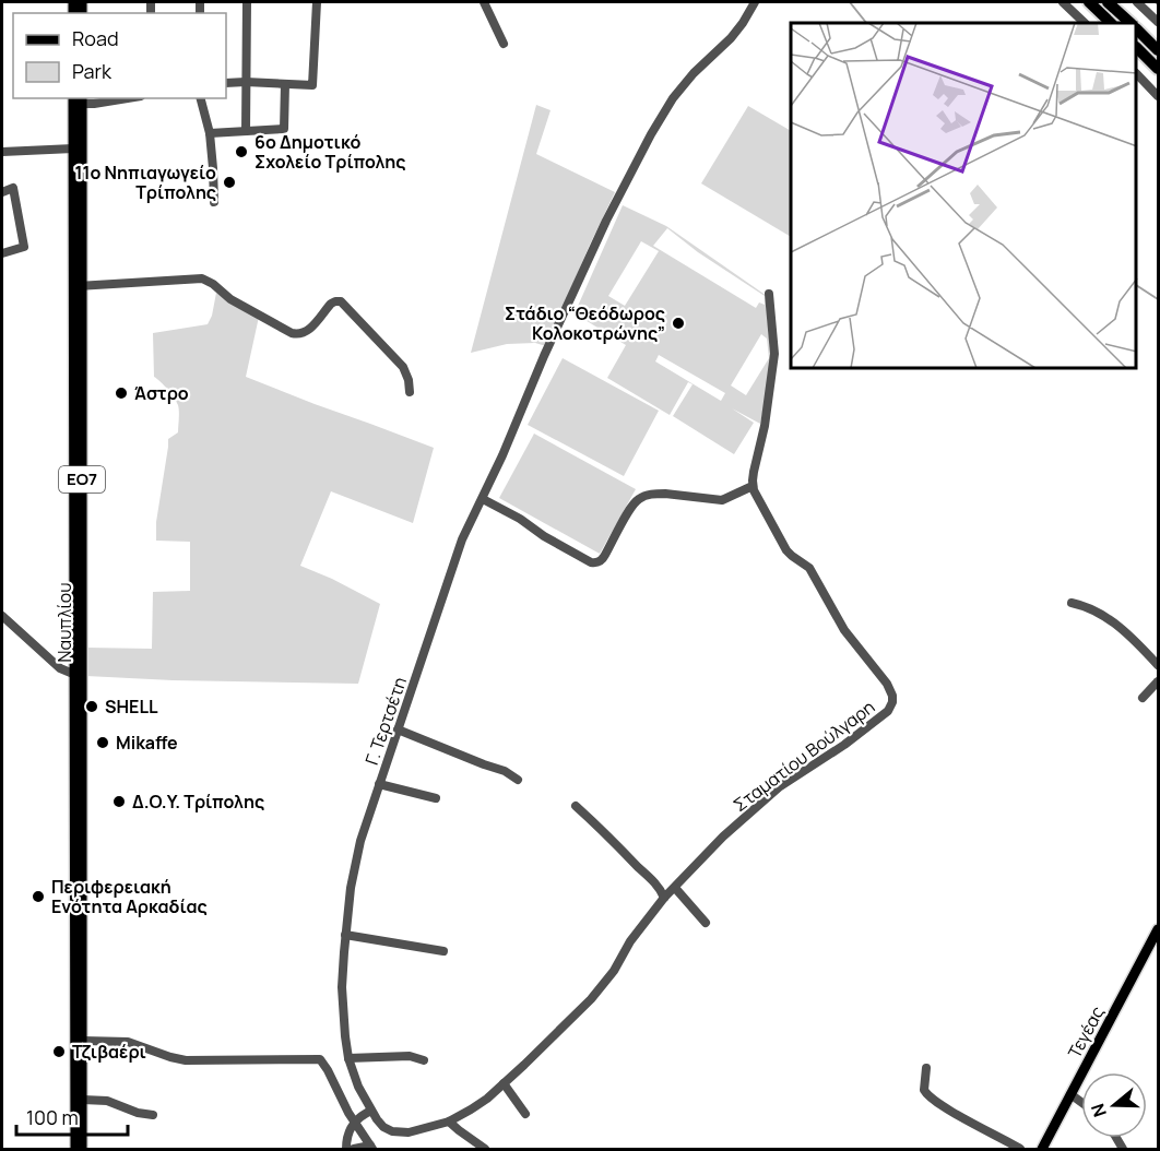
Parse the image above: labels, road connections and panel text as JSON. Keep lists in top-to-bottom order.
{
  "streets": {
    "main road": ["ΕΟ7", "Ναυπλίου", "Τεγέας"],
    "street": ["Γ. Τερτσέτη", "Σταματίου Βούλγαρη"]
  },
  "crossings": [
    ["Γ. Τερτσέτη", "Σταματίου Βούλγαρη"]
  ],
  "places": [
    "6ο Δημοτικό Σχολείο Τρίπολης",
    "11ο Νηπιαγωγείο Τρίπολης",
    "Στάδιο “Θεόδωρος Κολοκοτρώνης”",
    "Άστρο",
    "SHELL",
    "Mikaffe",
    "Δ.Ο.Υ. Τρίπολης",
    "Περιφερειακή Ενότητα Αρκαδίας",
    "Τζιβαέρι"
  ],
  "legend": ["Road", "Park"],
  "scale_bar": "100 m",
  "north": "left"
}
